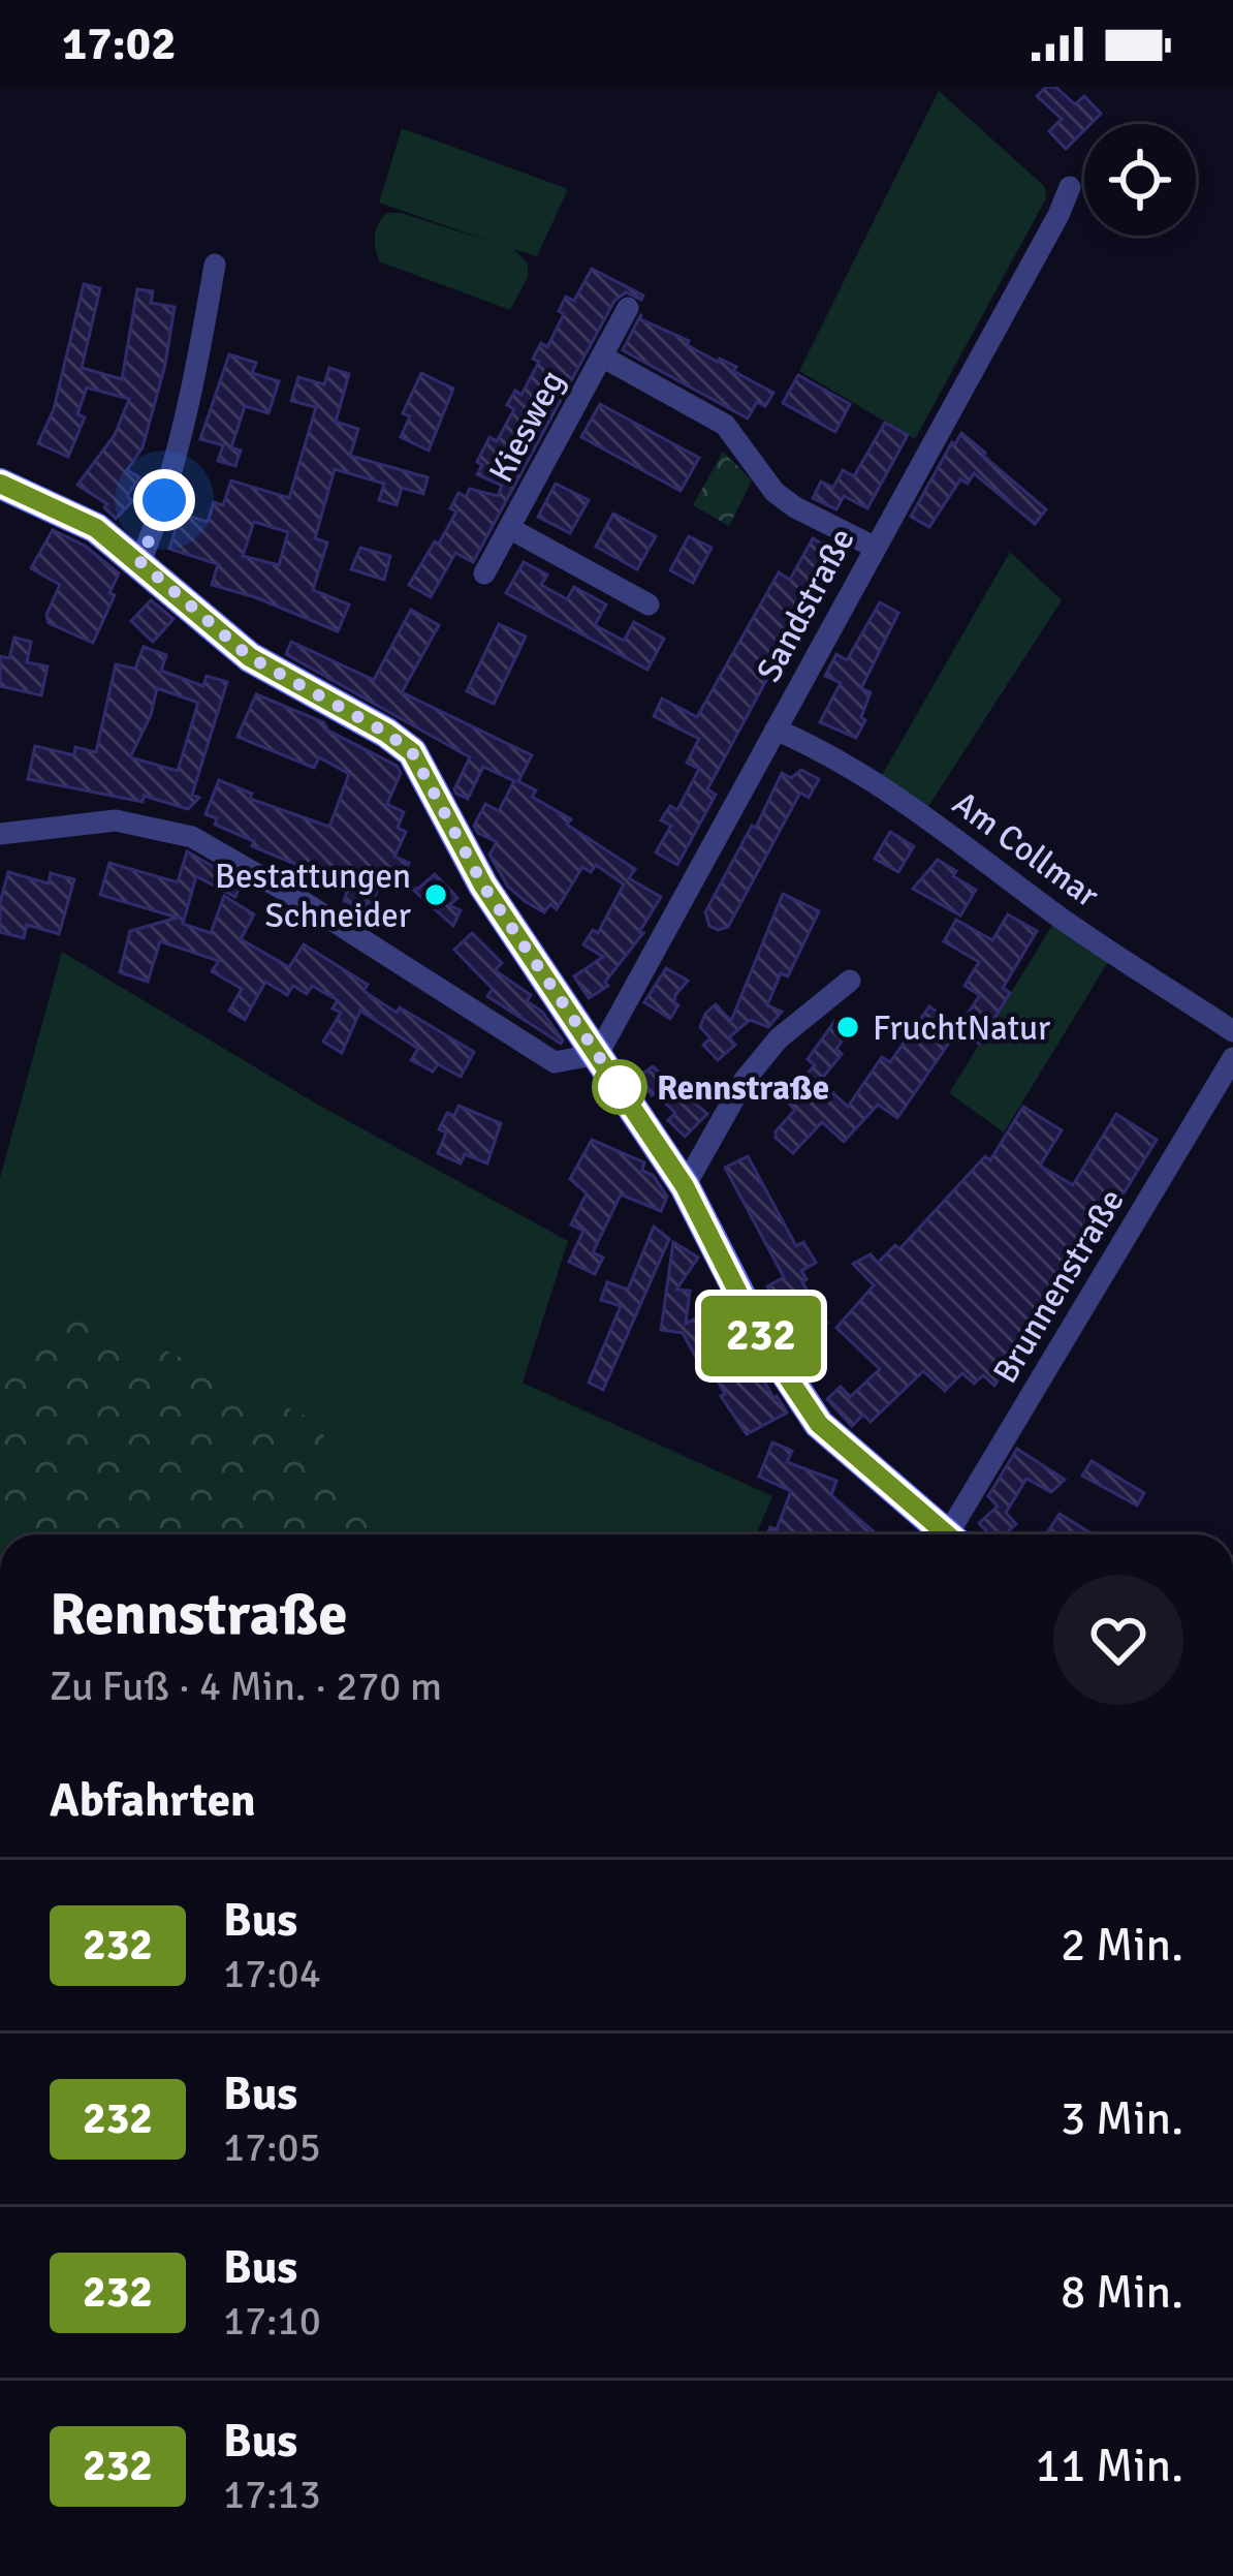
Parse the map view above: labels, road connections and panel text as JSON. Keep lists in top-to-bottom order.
{
  "streets": {
    "street": [
      "Kiesweg",
      "Sandstraße",
      "Am Collmar",
      "Brunnenstraße"
    ]
  },
  "crossings": [
    ["Kiesweg", "Sandstraße"],
    ["Sandstraße", "Am Collmar"]
  ],
  "places": ["Bestattungen Schneider", "FruchtNatur", "Rennstraße"],
  "lines": ["bus line 232"],
  "page": {
    "status": "17:02",
    "on_map": "232",
    "heading": [
      ["Rennstraße", "Zu Fuß · 4 Min. · 270 m"],
      "Abfahrten"
    ],
    "list": [
      {
        "mark": "232",
        "name": "Bus",
        "note": "17:04",
        "value": "2 Min."
      },
      {
        "mark": "232",
        "name": "Bus",
        "note": "17:05",
        "value": "3 Min."
      },
      {
        "mark": "232",
        "name": "Bus",
        "note": "17:10",
        "value": "8 Min."
      },
      {
        "mark": "232",
        "name": "Bus",
        "note": "17:13",
        "value": "11 Min."
      }
    ]
  }
}
